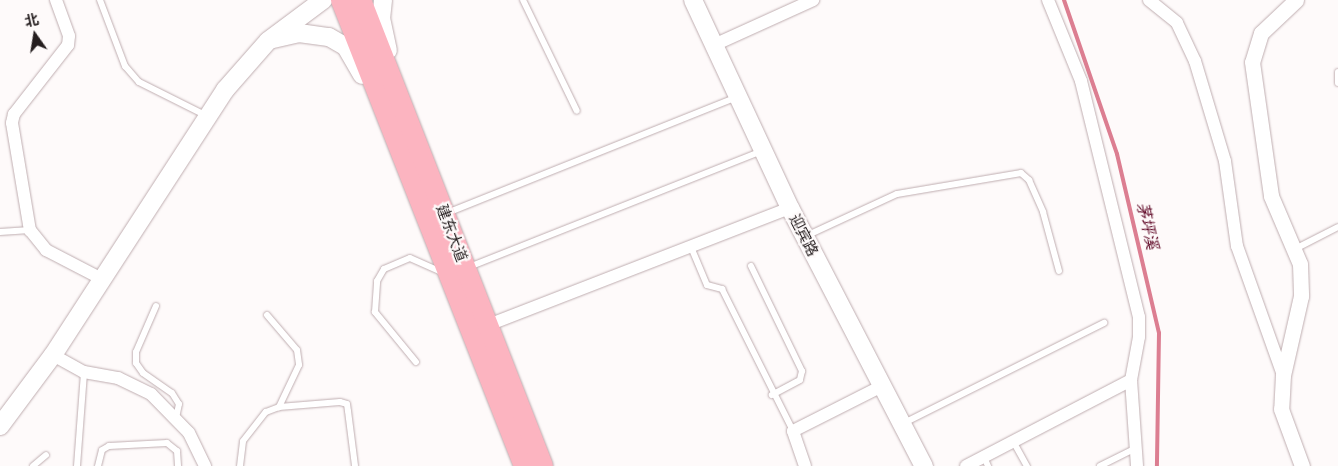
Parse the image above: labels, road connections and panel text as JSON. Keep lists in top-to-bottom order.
{
  "streets": {
    "highway": ["建东大道"],
    "main road": ["迎宾路"]
  },
  "water": ["茅坪溪"],
  "north": "top"
}
